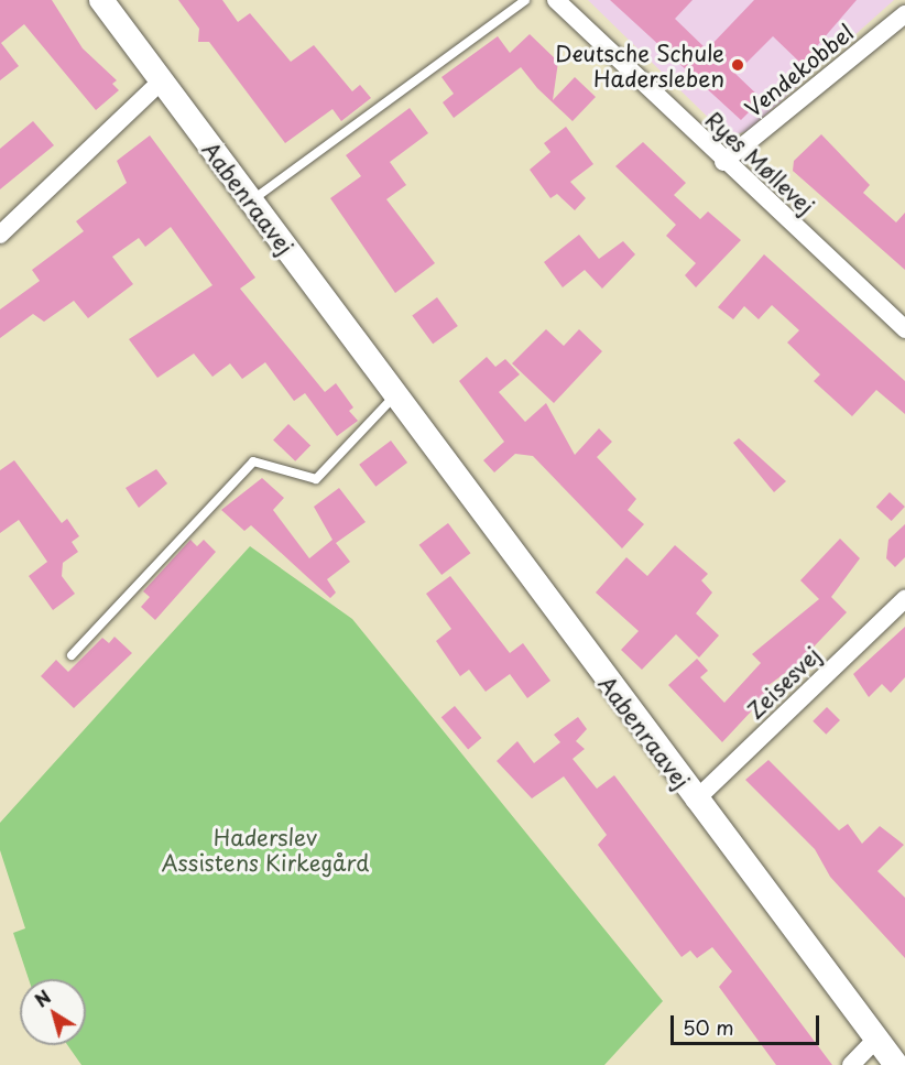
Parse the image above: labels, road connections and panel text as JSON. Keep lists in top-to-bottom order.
{
  "streets": {
    "street": [
      "Vendekobbel",
      "Ryes Møllevej",
      "Aabenraavej",
      "Zeisesvej"
    ]
  },
  "crossings": [
    ["Vendekobbel", "Ryes Møllevej"],
    ["Aabenraavej", "Zeisesvej"]
  ],
  "parks": ["Haderslev Assistens Kirkegård"],
  "places": ["Deutsche Schule Hadersleben"],
  "scale_bar": "50 m",
  "north": "top left"
}
